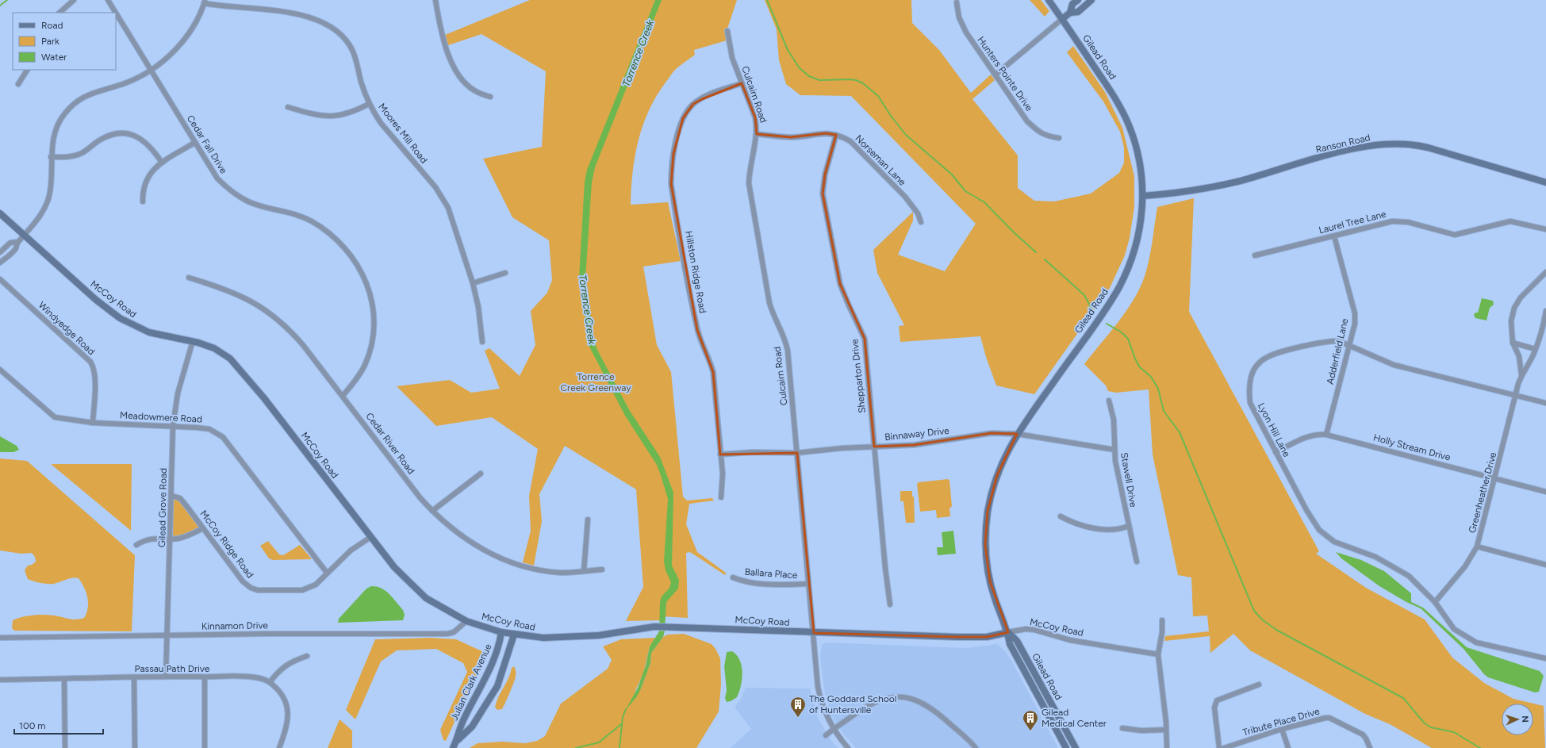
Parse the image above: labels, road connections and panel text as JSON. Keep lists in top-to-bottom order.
{
  "streets": {
    "main road": [
      "Gilead Road",
      "Ranson Road",
      "McCoy Road",
      "Julian Clark Avenue"
    ],
    "street": [
      "Hunters Pointe Drive",
      "Culcairn Road",
      "Moores Mill Road",
      "Cedar Fall Drive",
      "Norseman Lane",
      "Laurel Tree Lane",
      "Hillston Ridge Road",
      "Windyedge Road",
      "Adderfield Lane",
      "Shepparton Drive",
      "Meadowmere Road",
      "Lyon Hill Lane",
      "Binnaway Drive",
      "Cedar River Road",
      "Holly Stream Drive",
      "Stawell Drive",
      "Greenheather Drive",
      "Gilead Grove Road",
      "McCoy Ridge Road",
      "Ballara Place",
      "Kinnamon Drive",
      "Passau Path Drive",
      "Tribute Place Drive"
    ]
  },
  "crossings": [
    ["Gilead Road", "Ranson Road"],
    ["Gilead Road", "McCoy Road"],
    ["Gilead Road", "Binnaway Drive"],
    ["Culcairn Road", "Norseman Lane"],
    ["Culcairn Road", "Hillston Ridge Road"],
    ["Culcairn Road", "McCoy Road"],
    ["Culcairn Road", "Binnaway Drive"],
    ["Culcairn Road", "Ballara Place"],
    ["Cedar Fall Drive", "Cedar River Road"],
    ["Norseman Lane", "Shepparton Drive"],
    ["Laurel Tree Lane", "Adderfield Lane"],
    ["Hillston Ridge Road", "Binnaway Drive"],
    ["McCoy Road", "Gilead Grove Road"],
    ["McCoy Road", "McCoy Ridge Road"],
    ["McCoy Road", "Kinnamon Drive"],
    ["McCoy Road", "Julian Clark Avenue"],
    ["Windyedge Road", "Meadowmere Road"],
    ["Adderfield Lane", "Lyon Hill Lane"],
    ["Adderfield Lane", "Holly Stream Drive"],
    ["Shepparton Drive", "Binnaway Drive"],
    ["Meadowmere Road", "Gilead Grove Road"],
    ["Meadowmere Road", "McCoy Ridge Road"],
    ["Lyon Hill Lane", "Holly Stream Drive"],
    ["Lyon Hill Lane", "Greenheather Drive"],
    ["Binnaway Drive", "Stawell Drive"],
    ["Holly Stream Drive", "Greenheather Drive"],
    ["Gilead Grove Road", "McCoy Ridge Road"],
    ["Gilead Grove Road", "Kinnamon Drive"],
    ["Gilead Grove Road", "Passau Path Drive"]
  ],
  "water": ["Torrence Creek"],
  "parks": ["Torrence Creek Greenway"],
  "places": {
    "building": ["The Goddard School of Huntersville", "Gilead Medical Center"]
  },
  "legend": ["Road", "Park", "Water"],
  "scale_bar": "100 m",
  "north": "right"
}
